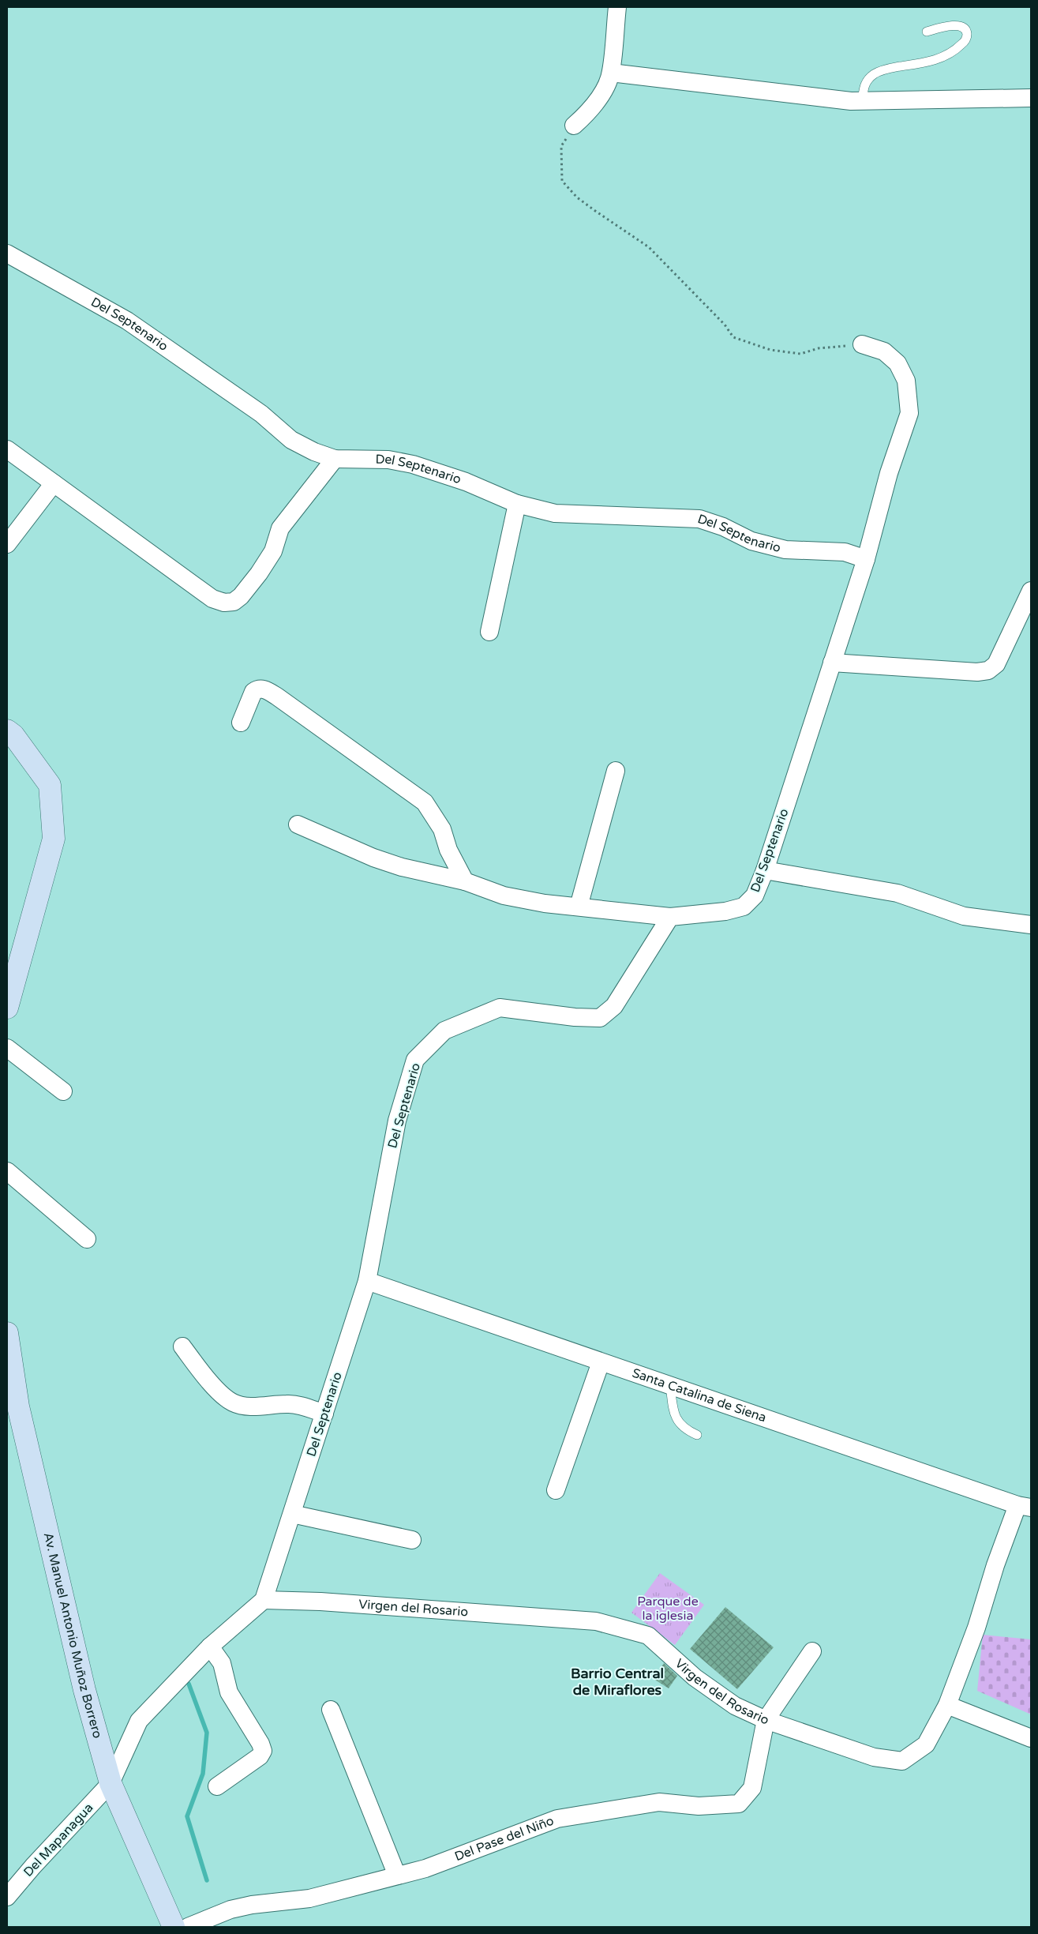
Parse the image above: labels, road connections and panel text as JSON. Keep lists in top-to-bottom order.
{
  "streets": {
    "street": [
      "Del Septenario",
      "Santa Catalina de Siena",
      "Virgen del Rosario",
      "Av. Manuel Antonio Muñoz Borrero",
      "Del Pase del Niño",
      "Del Mapanagua"
    ]
  },
  "crossings": [
    ["Del Septenario", "Santa Catalina de Siena"],
    ["Del Septenario", "Virgen del Rosario"],
    ["Santa Catalina de Siena", "Virgen del Rosario"],
    ["Virgen del Rosario", "Del Pase del Niño"],
    ["Av. Manuel Antonio Muñoz Borrero", "Del Mapanagua"]
  ],
  "districts": ["Barrio Central de Miraflores"],
  "parks": ["Parque de la iglesia"]
}
